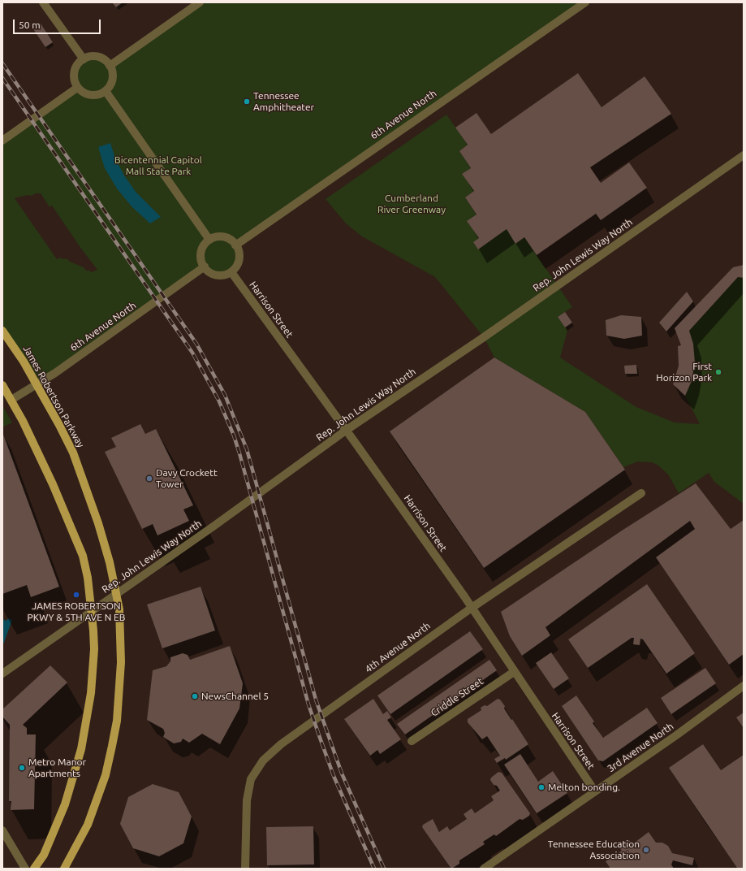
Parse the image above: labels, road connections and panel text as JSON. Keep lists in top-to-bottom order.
{
  "streets": {
    "main road": ["James Robertson Parkway"],
    "street": [
      "6th Avenue North",
      "Rep. John Lewis Way North",
      "Harrison Street",
      "4th Avenue North",
      "Criddle Street",
      "3rd Avenue North"
    ]
  },
  "crossings": [
    ["6th Avenue North", "Harrison Street"],
    ["6th Avenue North", "James Robertson Parkway"],
    ["Rep. John Lewis Way North", "Harrison Street"],
    ["Rep. John Lewis Way North", "James Robertson Parkway"],
    ["Harrison Street", "4th Avenue North"],
    ["Harrison Street", "Criddle Street"],
    ["Harrison Street", "3rd Avenue North"]
  ],
  "parks": ["Bicentennial Capitol Mall State Park", "Cumberland River Greenway"],
  "places": [
    "Tennessee Amphitheater",
    "First Horizon Park",
    "Davy Crockett Tower",
    "JAMES ROBERTSON PKWY & 5TH AVE N EB",
    "NewsChannel 5",
    "Metro Manor Apartments",
    "Melton bonding.",
    "Tennessee Education Association"
  ],
  "scale_bar": "50 m"
}
